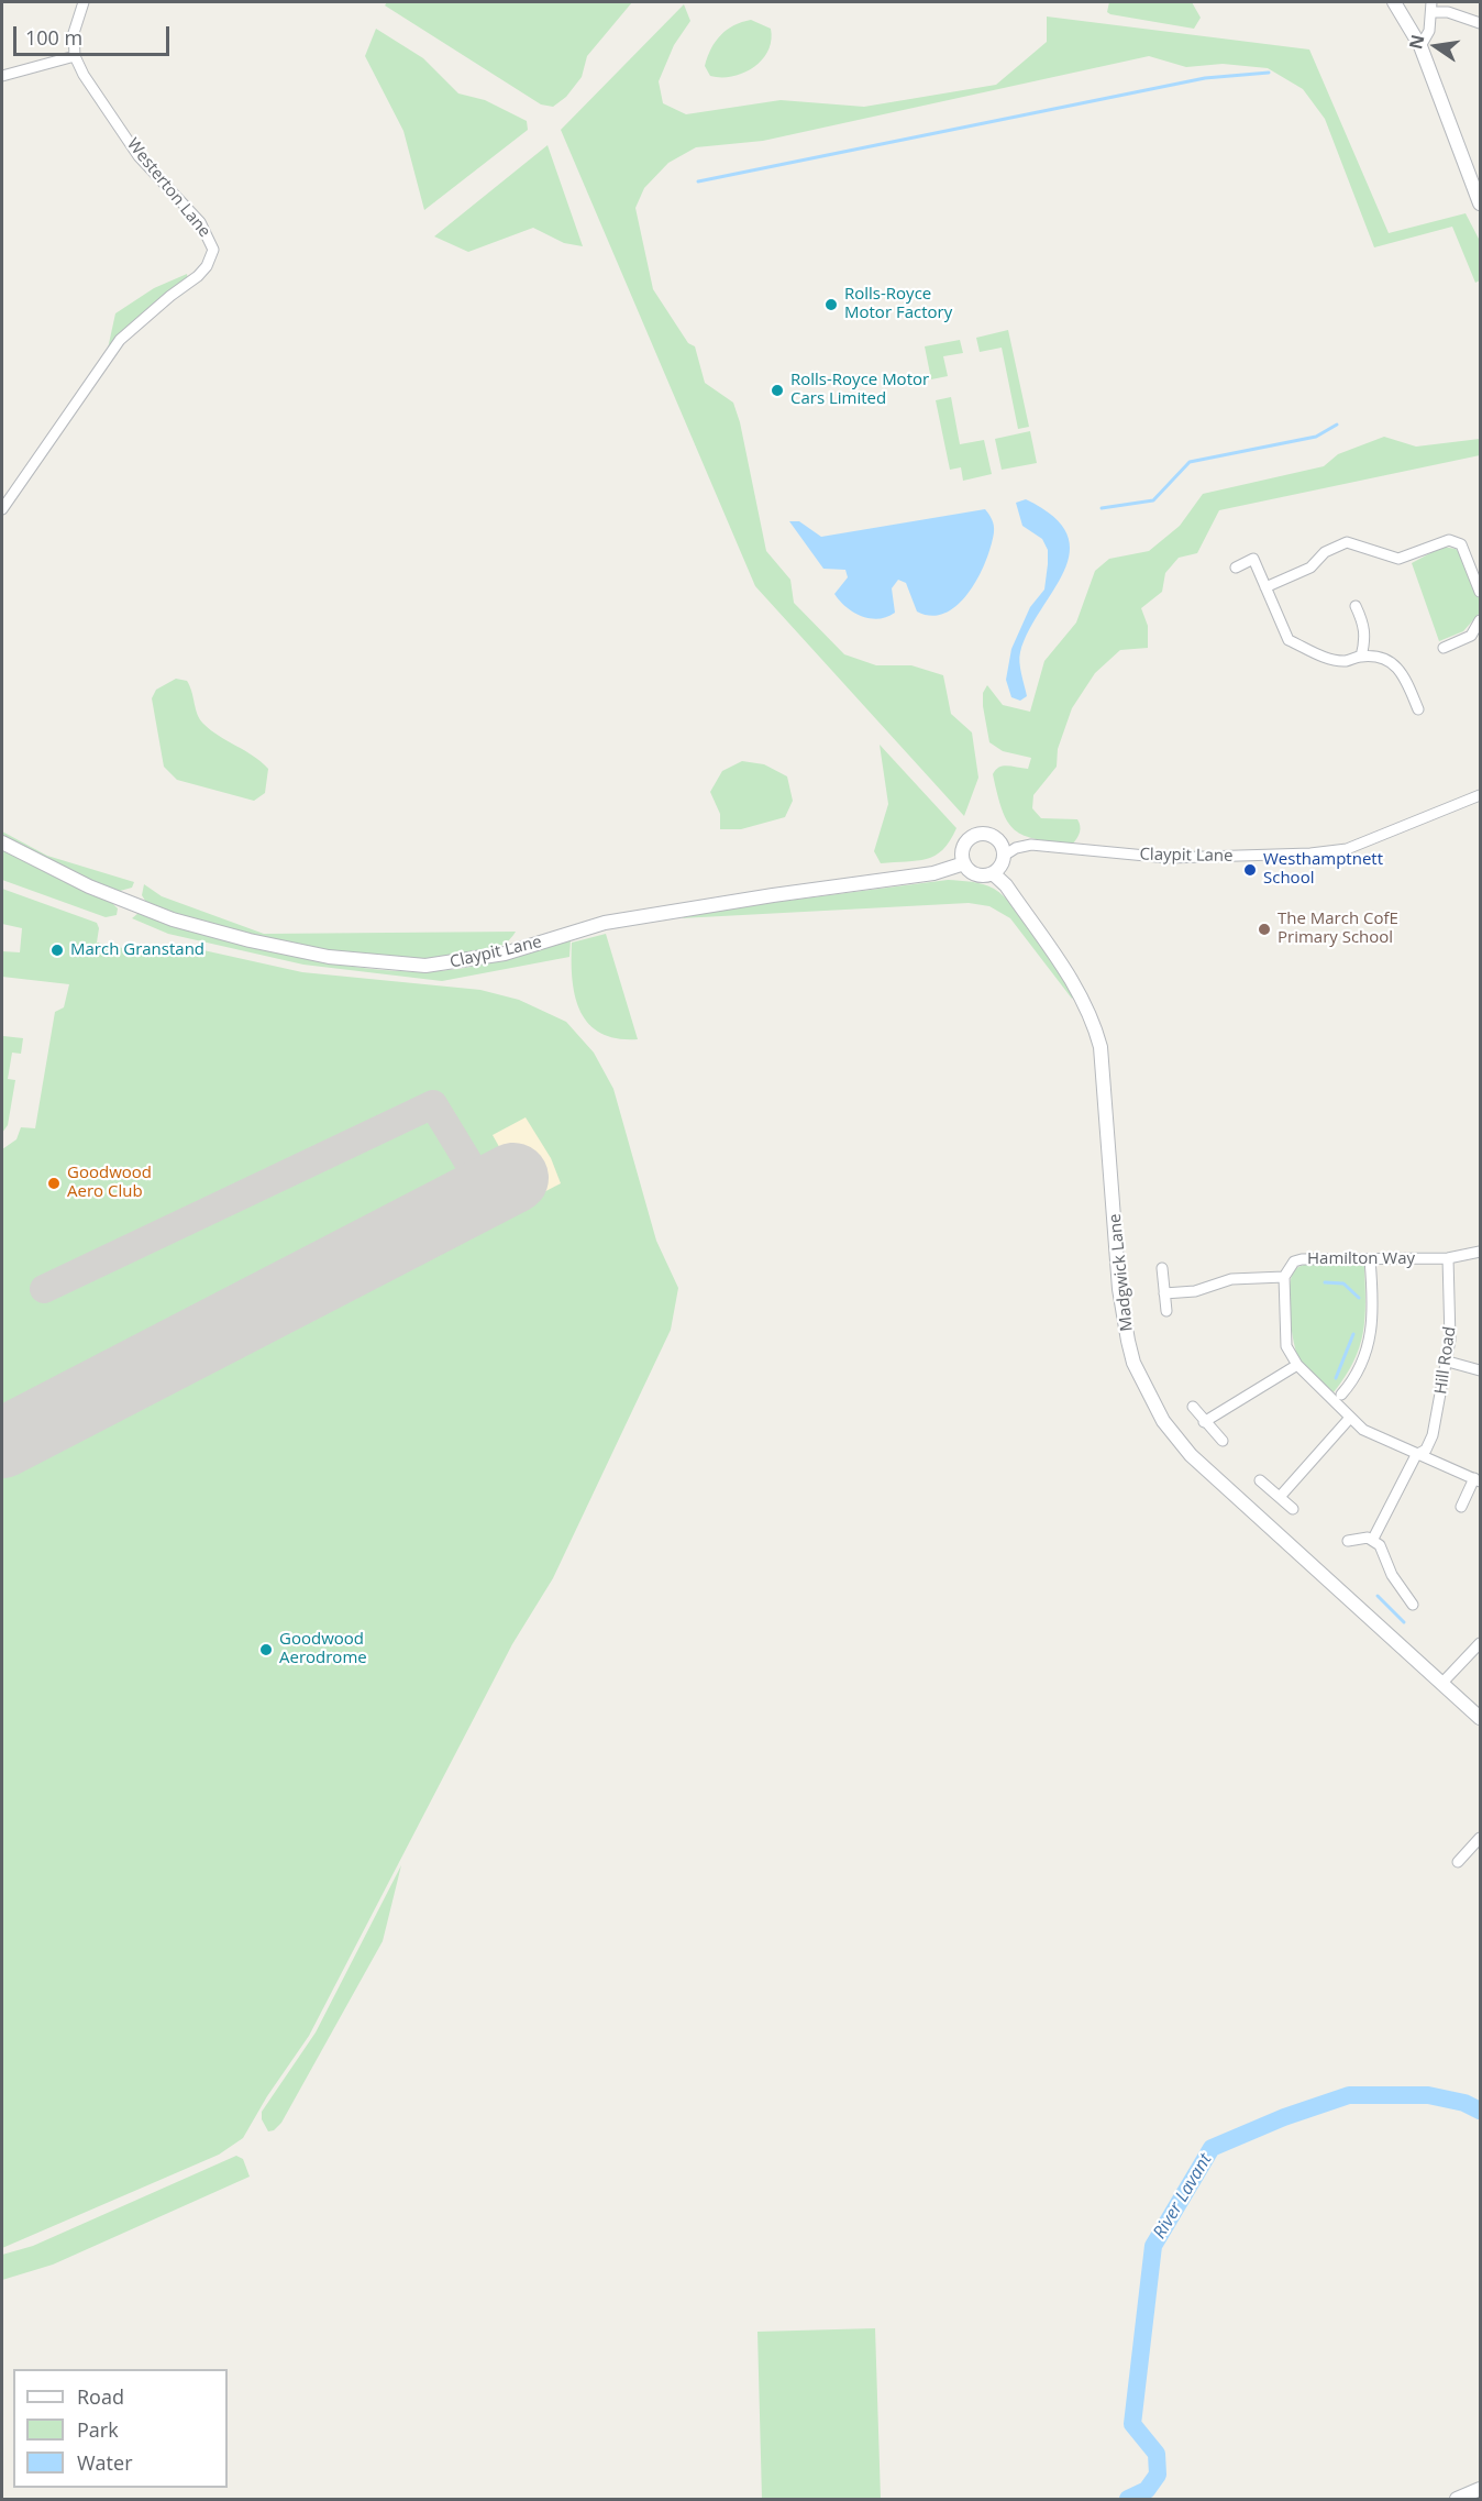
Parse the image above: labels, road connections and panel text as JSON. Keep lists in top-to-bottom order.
{
  "streets": {
    "street": [
      "Westerton Lane",
      "Claypit Lane",
      "Hamilton Way",
      "Madgwick Lane",
      "Hill Road"
    ]
  },
  "crossings": [
    ["Claypit Lane", "Madgwick Lane"],
    ["Hamilton Way", "Hill Road"]
  ],
  "water": ["River Lavant"],
  "places": [
    "Rolls-Royce Motor Factory",
    "Rolls-Royce Motor Cars Limited",
    "Westhamptnett School",
    "The March CofE Primary School",
    "March Granstand",
    "Goodwood Aero Club",
    "Goodwood Aerodrome"
  ],
  "legend": ["Road", "Park", "Water"],
  "scale_bar": "100 m",
  "north": "left"
}
